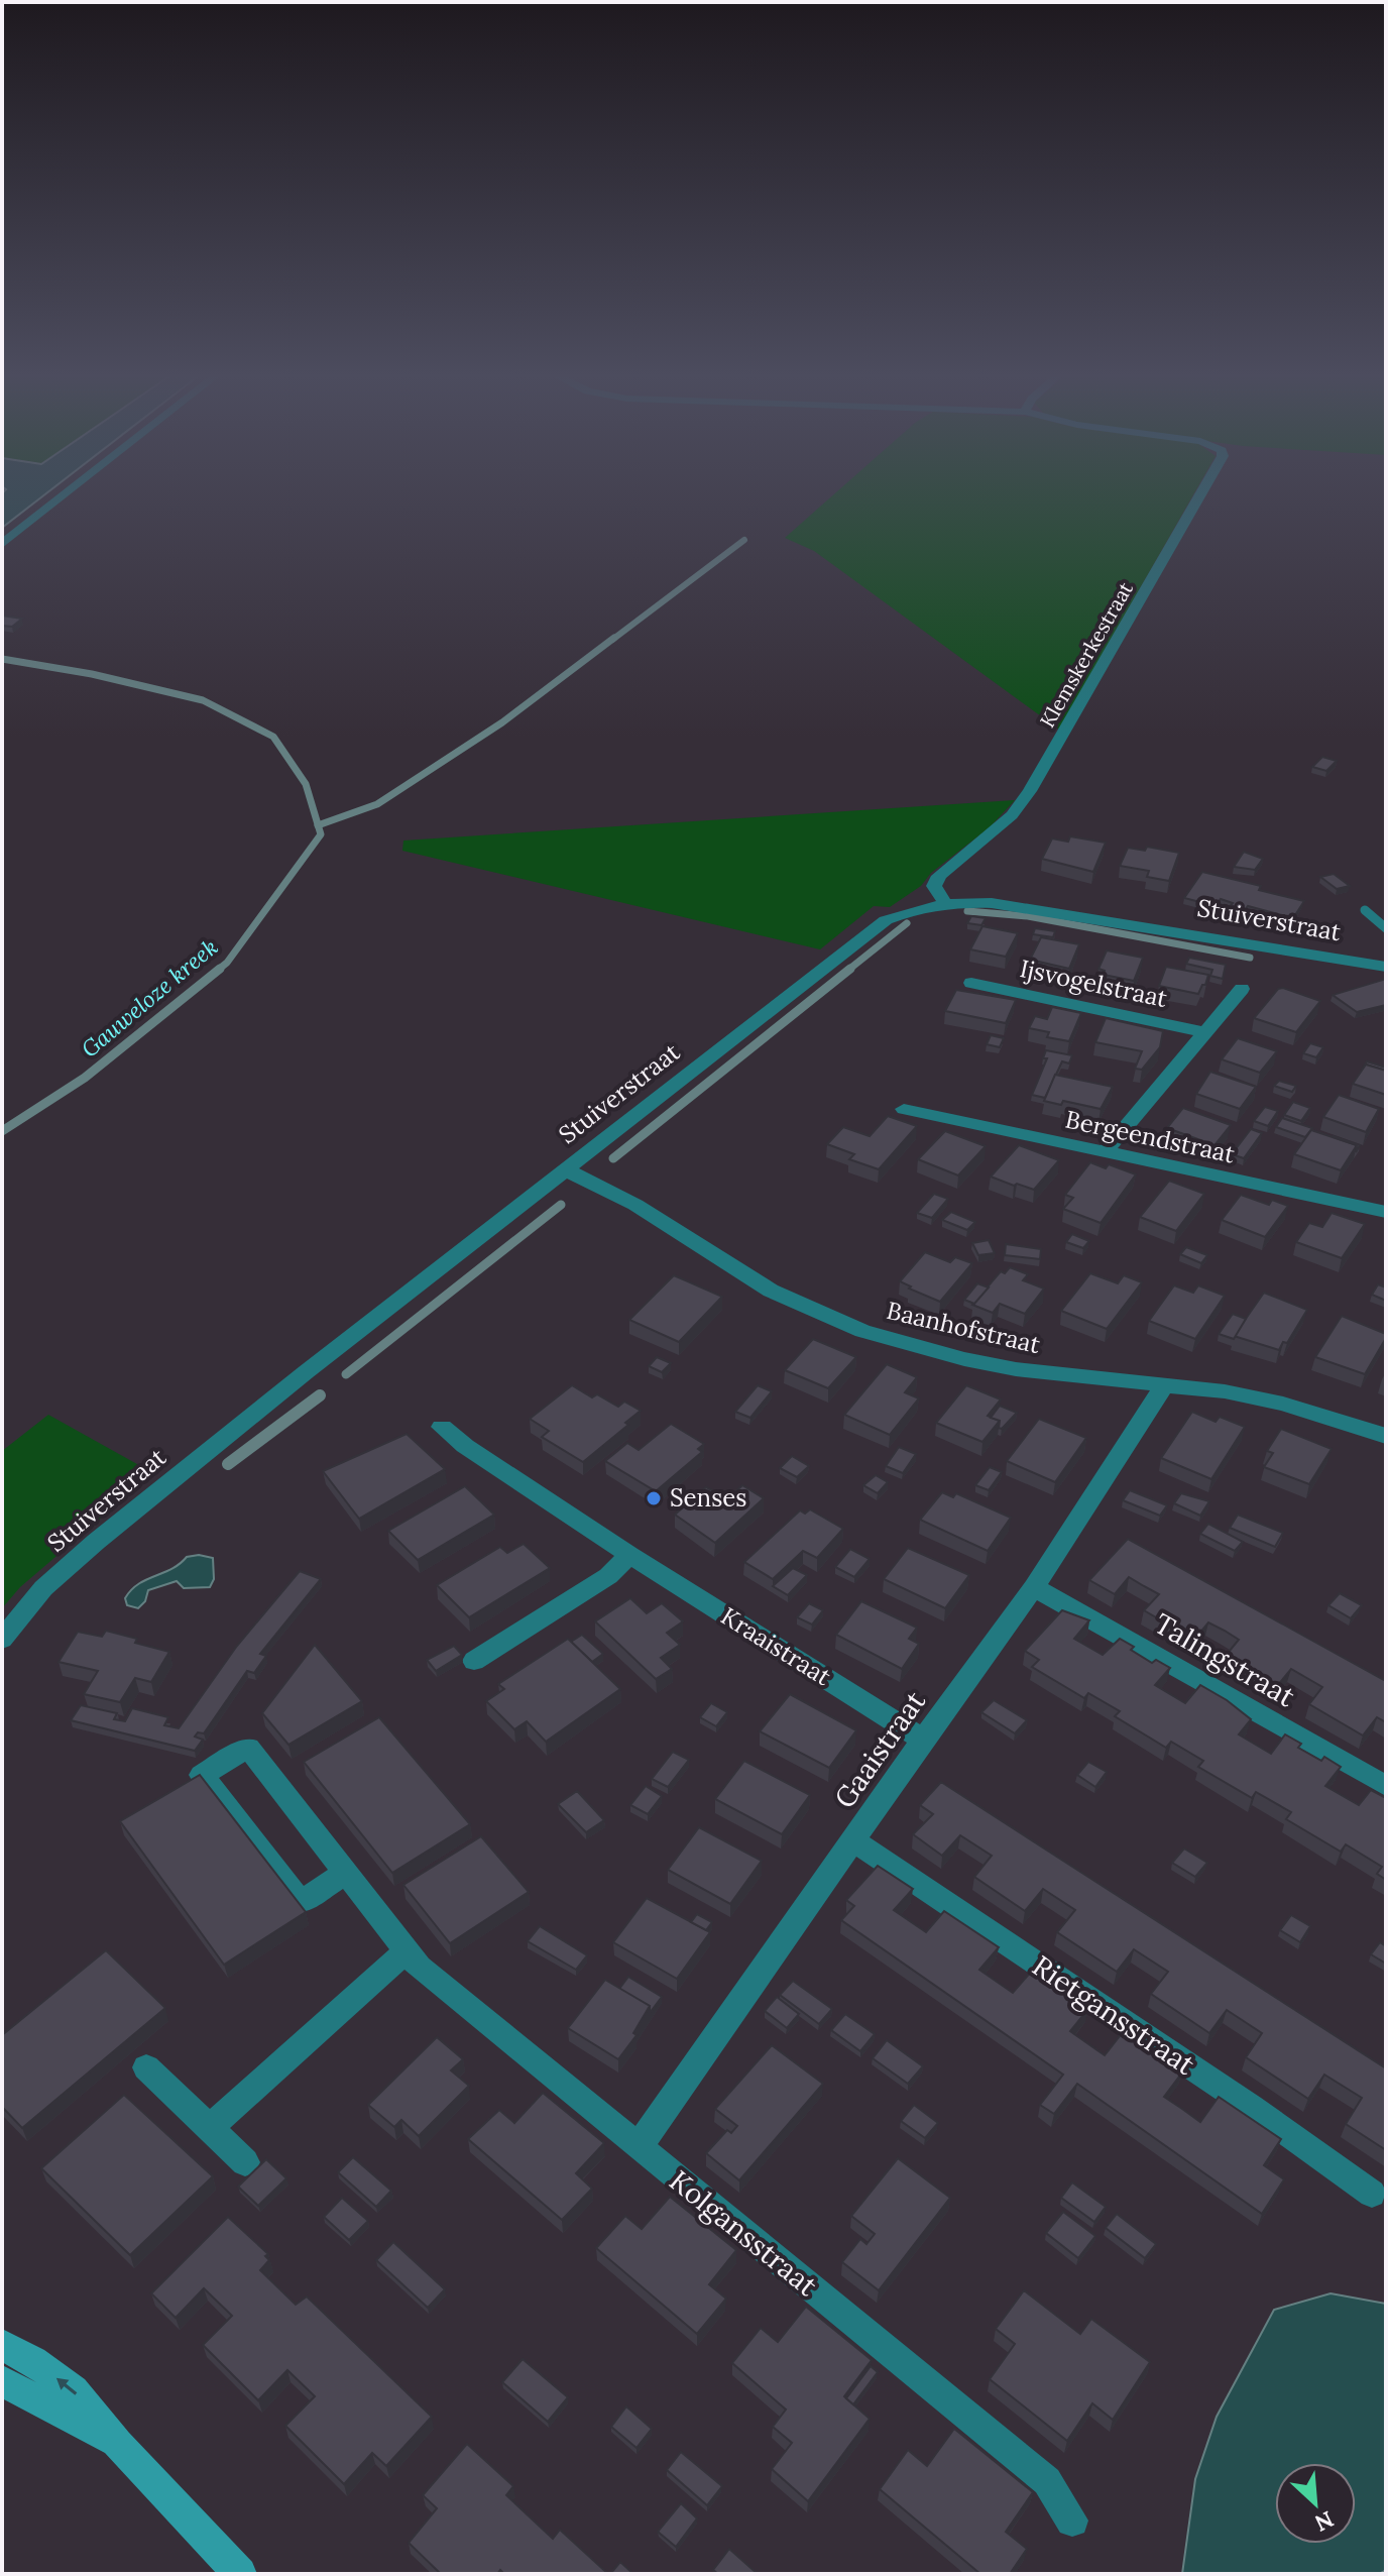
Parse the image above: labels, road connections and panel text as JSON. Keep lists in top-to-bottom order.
{
  "streets": {
    "street": [
      "Klemskerkestraat",
      "Stuiverstraat",
      "Ijsvogelstraat",
      "Bergeendstraat",
      "Baanhofstraat",
      "Kraaistraat",
      "Talingstraat",
      "Gaaistraat",
      "Rietgansstraat",
      "Kolgansstraat"
    ]
  },
  "crossings": [
    ["Klemskerkestraat", "Stuiverstraat"],
    ["Stuiverstraat", "Baanhofstraat"],
    ["Baanhofstraat", "Gaaistraat"],
    ["Kraaistraat", "Gaaistraat"],
    ["Talingstraat", "Gaaistraat"],
    ["Gaaistraat", "Rietgansstraat"],
    ["Gaaistraat", "Kolgansstraat"]
  ],
  "water": ["Gauweloze kreek"],
  "places": ["Senses"],
  "north": "bottom right"
}
